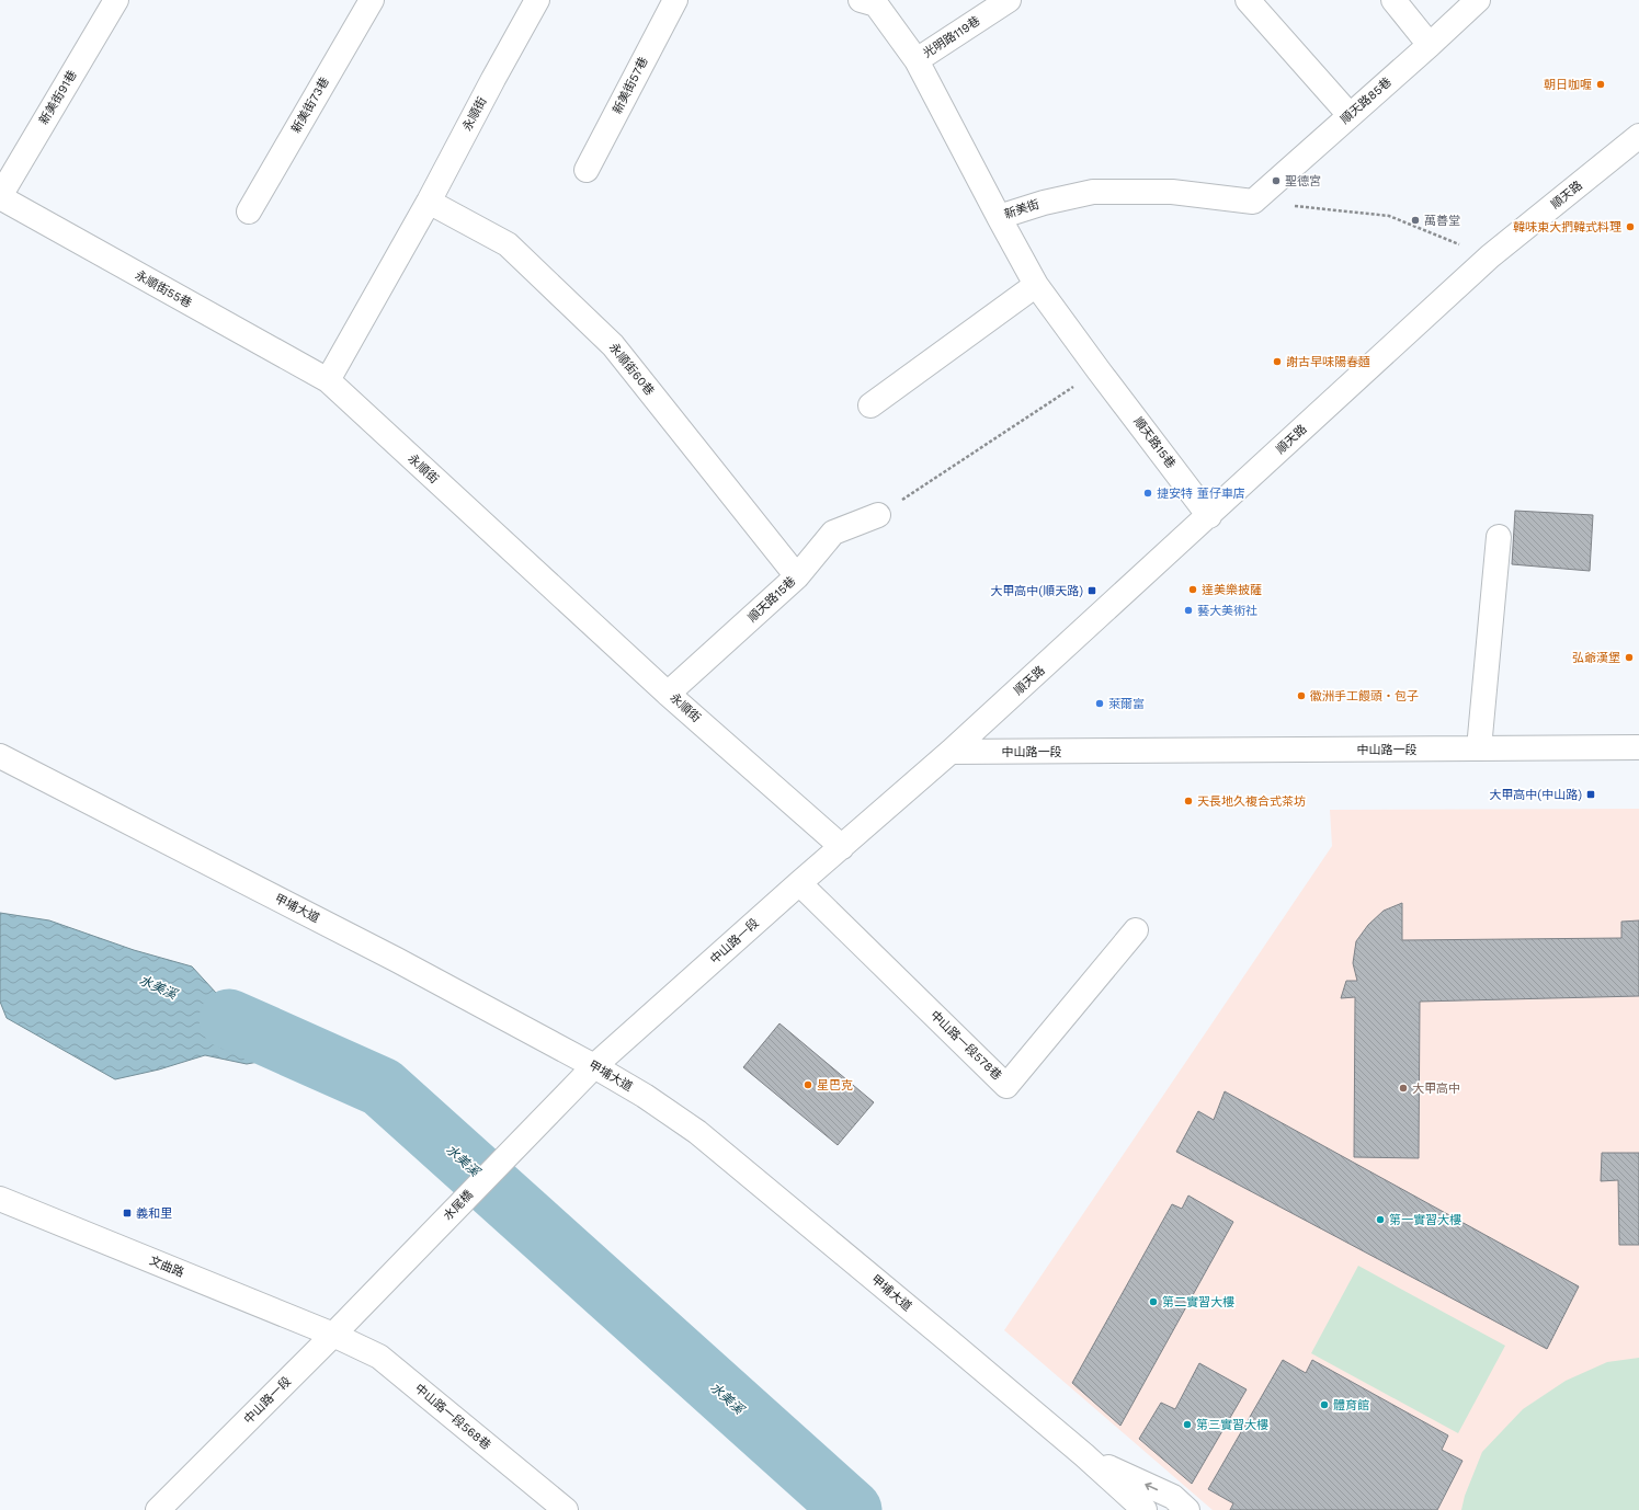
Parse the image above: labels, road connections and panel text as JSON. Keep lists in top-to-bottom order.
{
  "streets": {
    "street": [
      "光明路119巷",
      "新美街57巷",
      "新美街91巷",
      "順天路85巷",
      "新美街73巷",
      "永順街",
      "順天路",
      "新美街",
      "永順街55巷",
      "永順街60巷",
      "順天路15巷",
      "中山路一段",
      "甲埔大道",
      "中山路一段578巷",
      "水尾橋",
      "文曲路",
      "中山路一段568巷"
    ]
  },
  "crossings": [
    ["光明路119巷", "新美街"],
    ["新美街91巷", "永順街55巷"],
    ["順天路85巷", "新美街"],
    ["永順街", "永順街55巷"],
    ["永順街", "永順街60巷"],
    ["永順街", "順天路15巷"],
    ["永順街", "中山路一段"],
    ["順天路", "順天路15巷"],
    ["順天路", "中山路一段"],
    ["新美街", "順天路15巷"],
    ["永順街60巷", "順天路15巷"],
    ["中山路一段", "甲埔大道"],
    ["中山路一段", "中山路一段578巷"],
    ["中山路一段", "水尾橋"],
    ["中山路一段", "文曲路"],
    ["中山路一段", "中山路一段568巷"],
    ["文曲路", "中山路一段568巷"]
  ],
  "water": ["水美溪"],
  "places": {
    "other": [
      "朝日咖喱",
      "聖德宮",
      "萬善堂",
      "韓味東大捫韓式料理",
      "謝古早味陽春麵",
      "捷安特 董仔車店",
      "達美樂披薩",
      "藝大美術社",
      "弘爺漢堡",
      "徽洲手工饅頭‧包子",
      "萊爾富",
      "天長地久複合式茶坊",
      "星巴克",
      "大甲高中",
      "第一實習大樓",
      "第二實習大樓",
      "體育館",
      "第三實習大樓"
    ],
    "transit": ["大甲高中(順天路)", "大甲高中(中山路)", "義和里"]
  }
}
